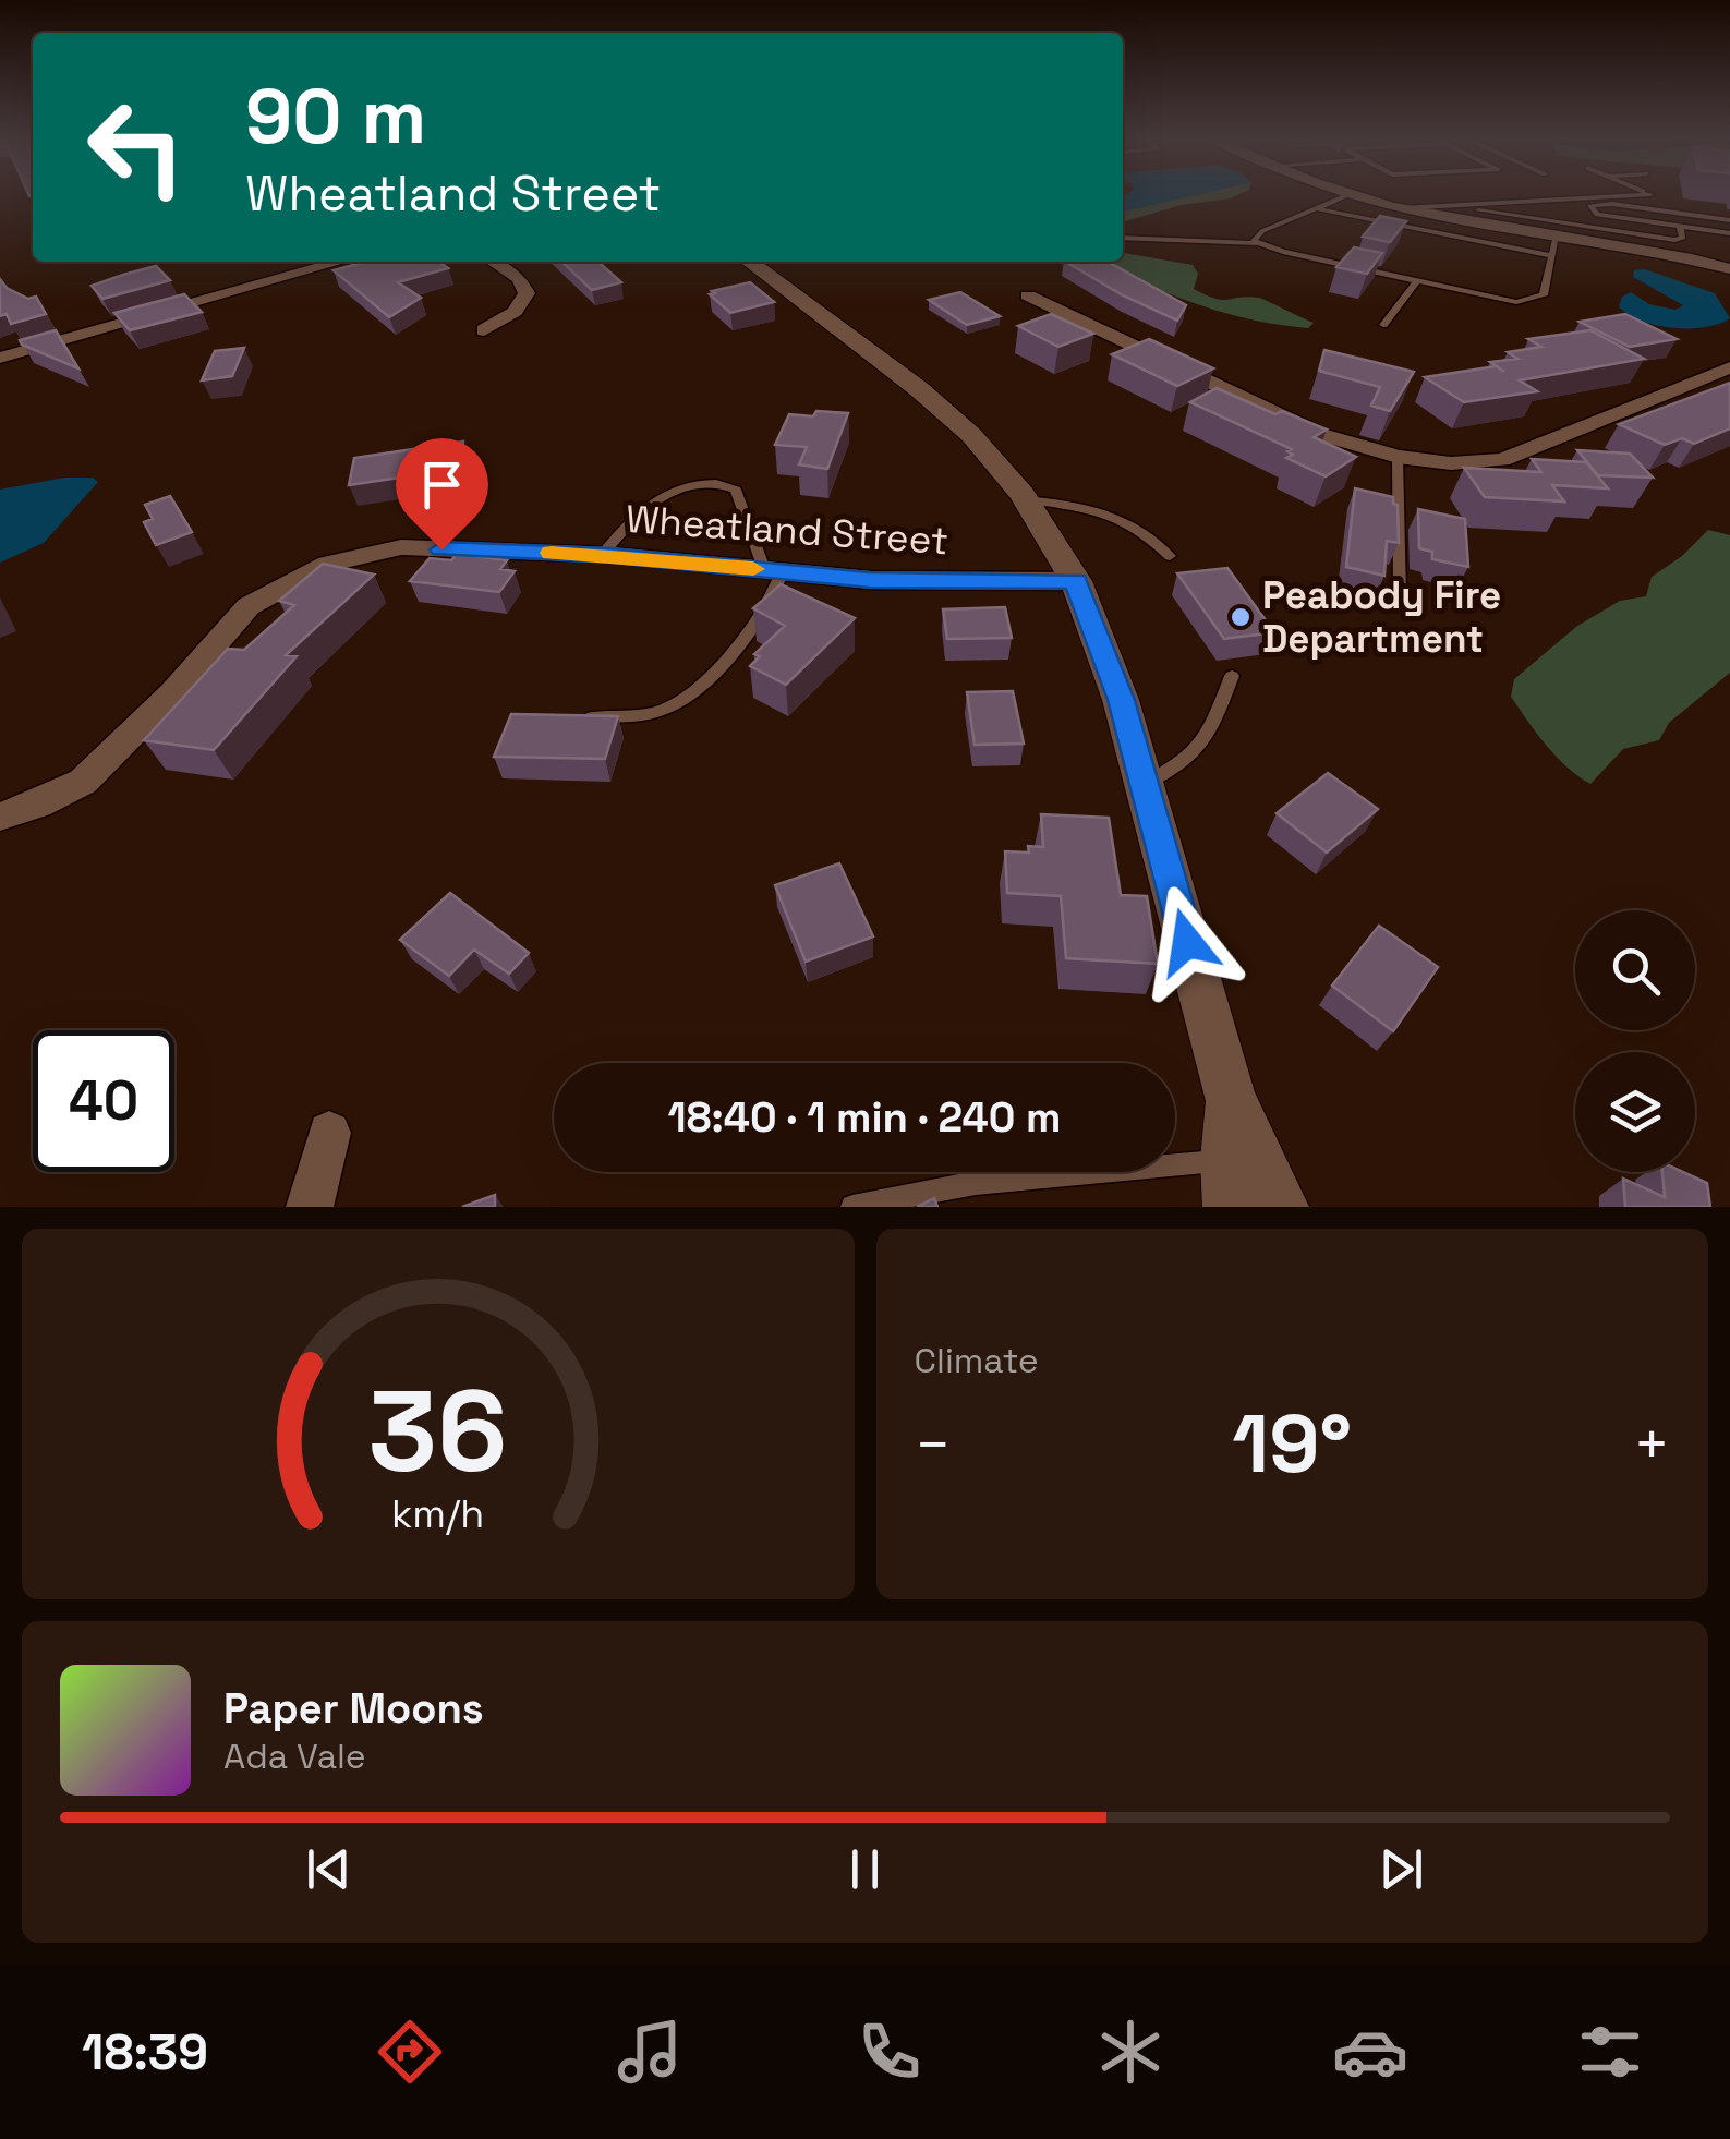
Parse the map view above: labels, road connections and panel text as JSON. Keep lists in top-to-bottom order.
{
  "streets": {
    "street": ["Wheatland Street"]
  },
  "places": ["Peabody Fire Department"],
  "page": {
    "turn": ["90 m", "Wheatland Street"],
    "limit": "40",
    "trip": "18:40 · 1 min · 240 m",
    "tile": "Climate",
    "heat": ["−", "19°", "+"],
    "song": ["Paper Moons", "Ada Vale"],
    "tabs": "18:39",
    "gauge": ["36", "km/h"]
  }
}
